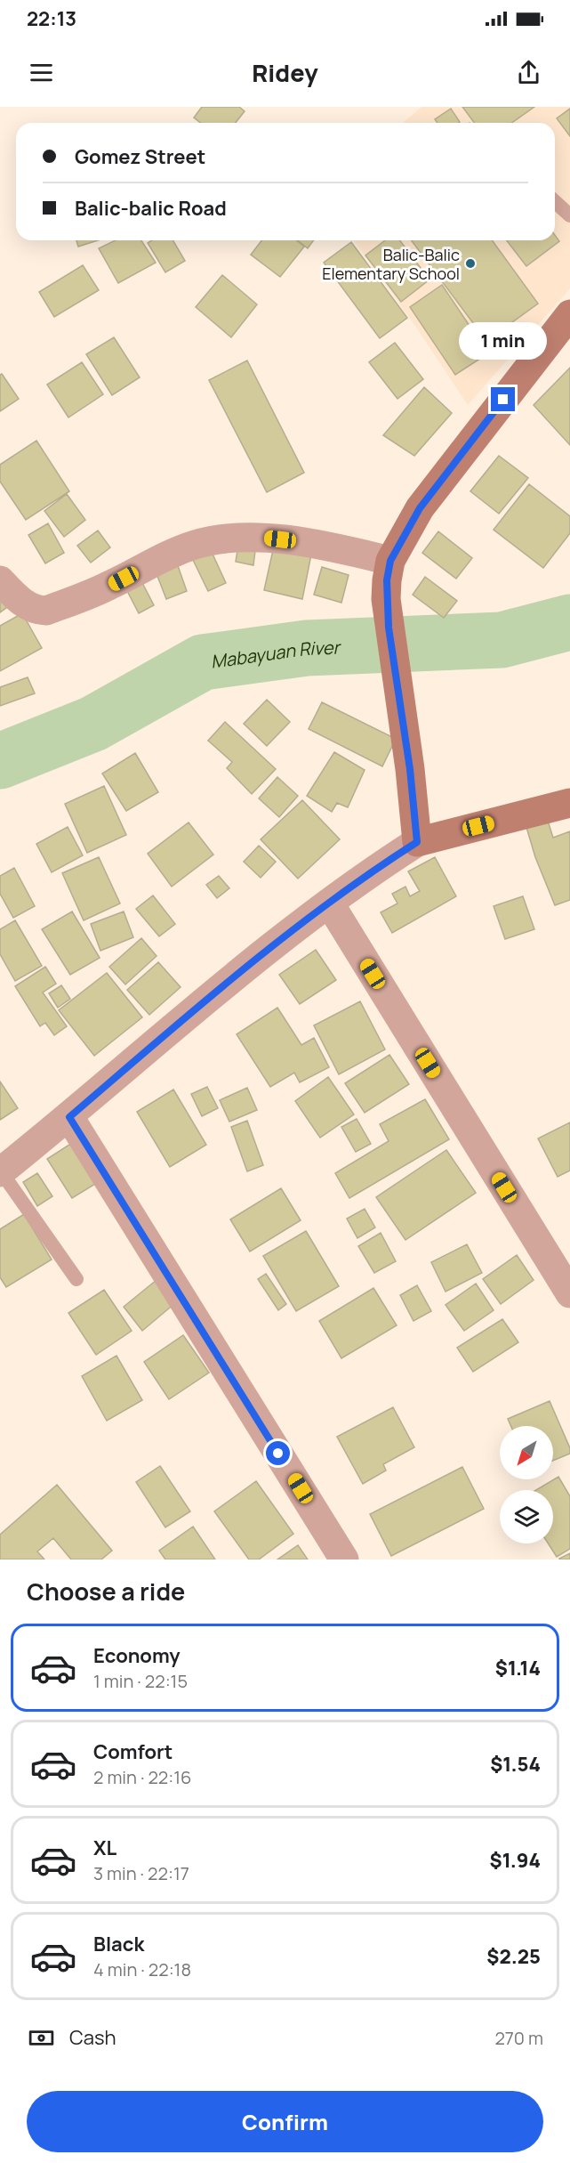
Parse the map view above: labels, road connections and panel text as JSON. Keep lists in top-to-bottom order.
{
  "water": ["Mabayuan River"],
  "places": ["Balic-Balic Elementary School"],
  "north": "bottom left",
  "page": {
    "status": "22:13",
    "header": "Ridey",
    "banner": ["Gomez Street", "Balic-balic Road"],
    "bubble": "1 min",
    "heading": "Choose a ride",
    "list": [
      {
        "name": "Economy",
        "note": "1 min · 22:15",
        "value": "$1.14"
      },
      {
        "name": "Comfort",
        "note": "2 min · 22:16",
        "value": "$1.54"
      },
      {
        "name": "XL",
        "note": "3 min · 22:17",
        "value": "$1.94"
      },
      {
        "name": "Black",
        "note": "4 min · 22:18",
        "value": "$2.25"
      }
    ],
    "pay": ["Cash", "270 m"],
    "buttons": "Confirm"
  }
}
